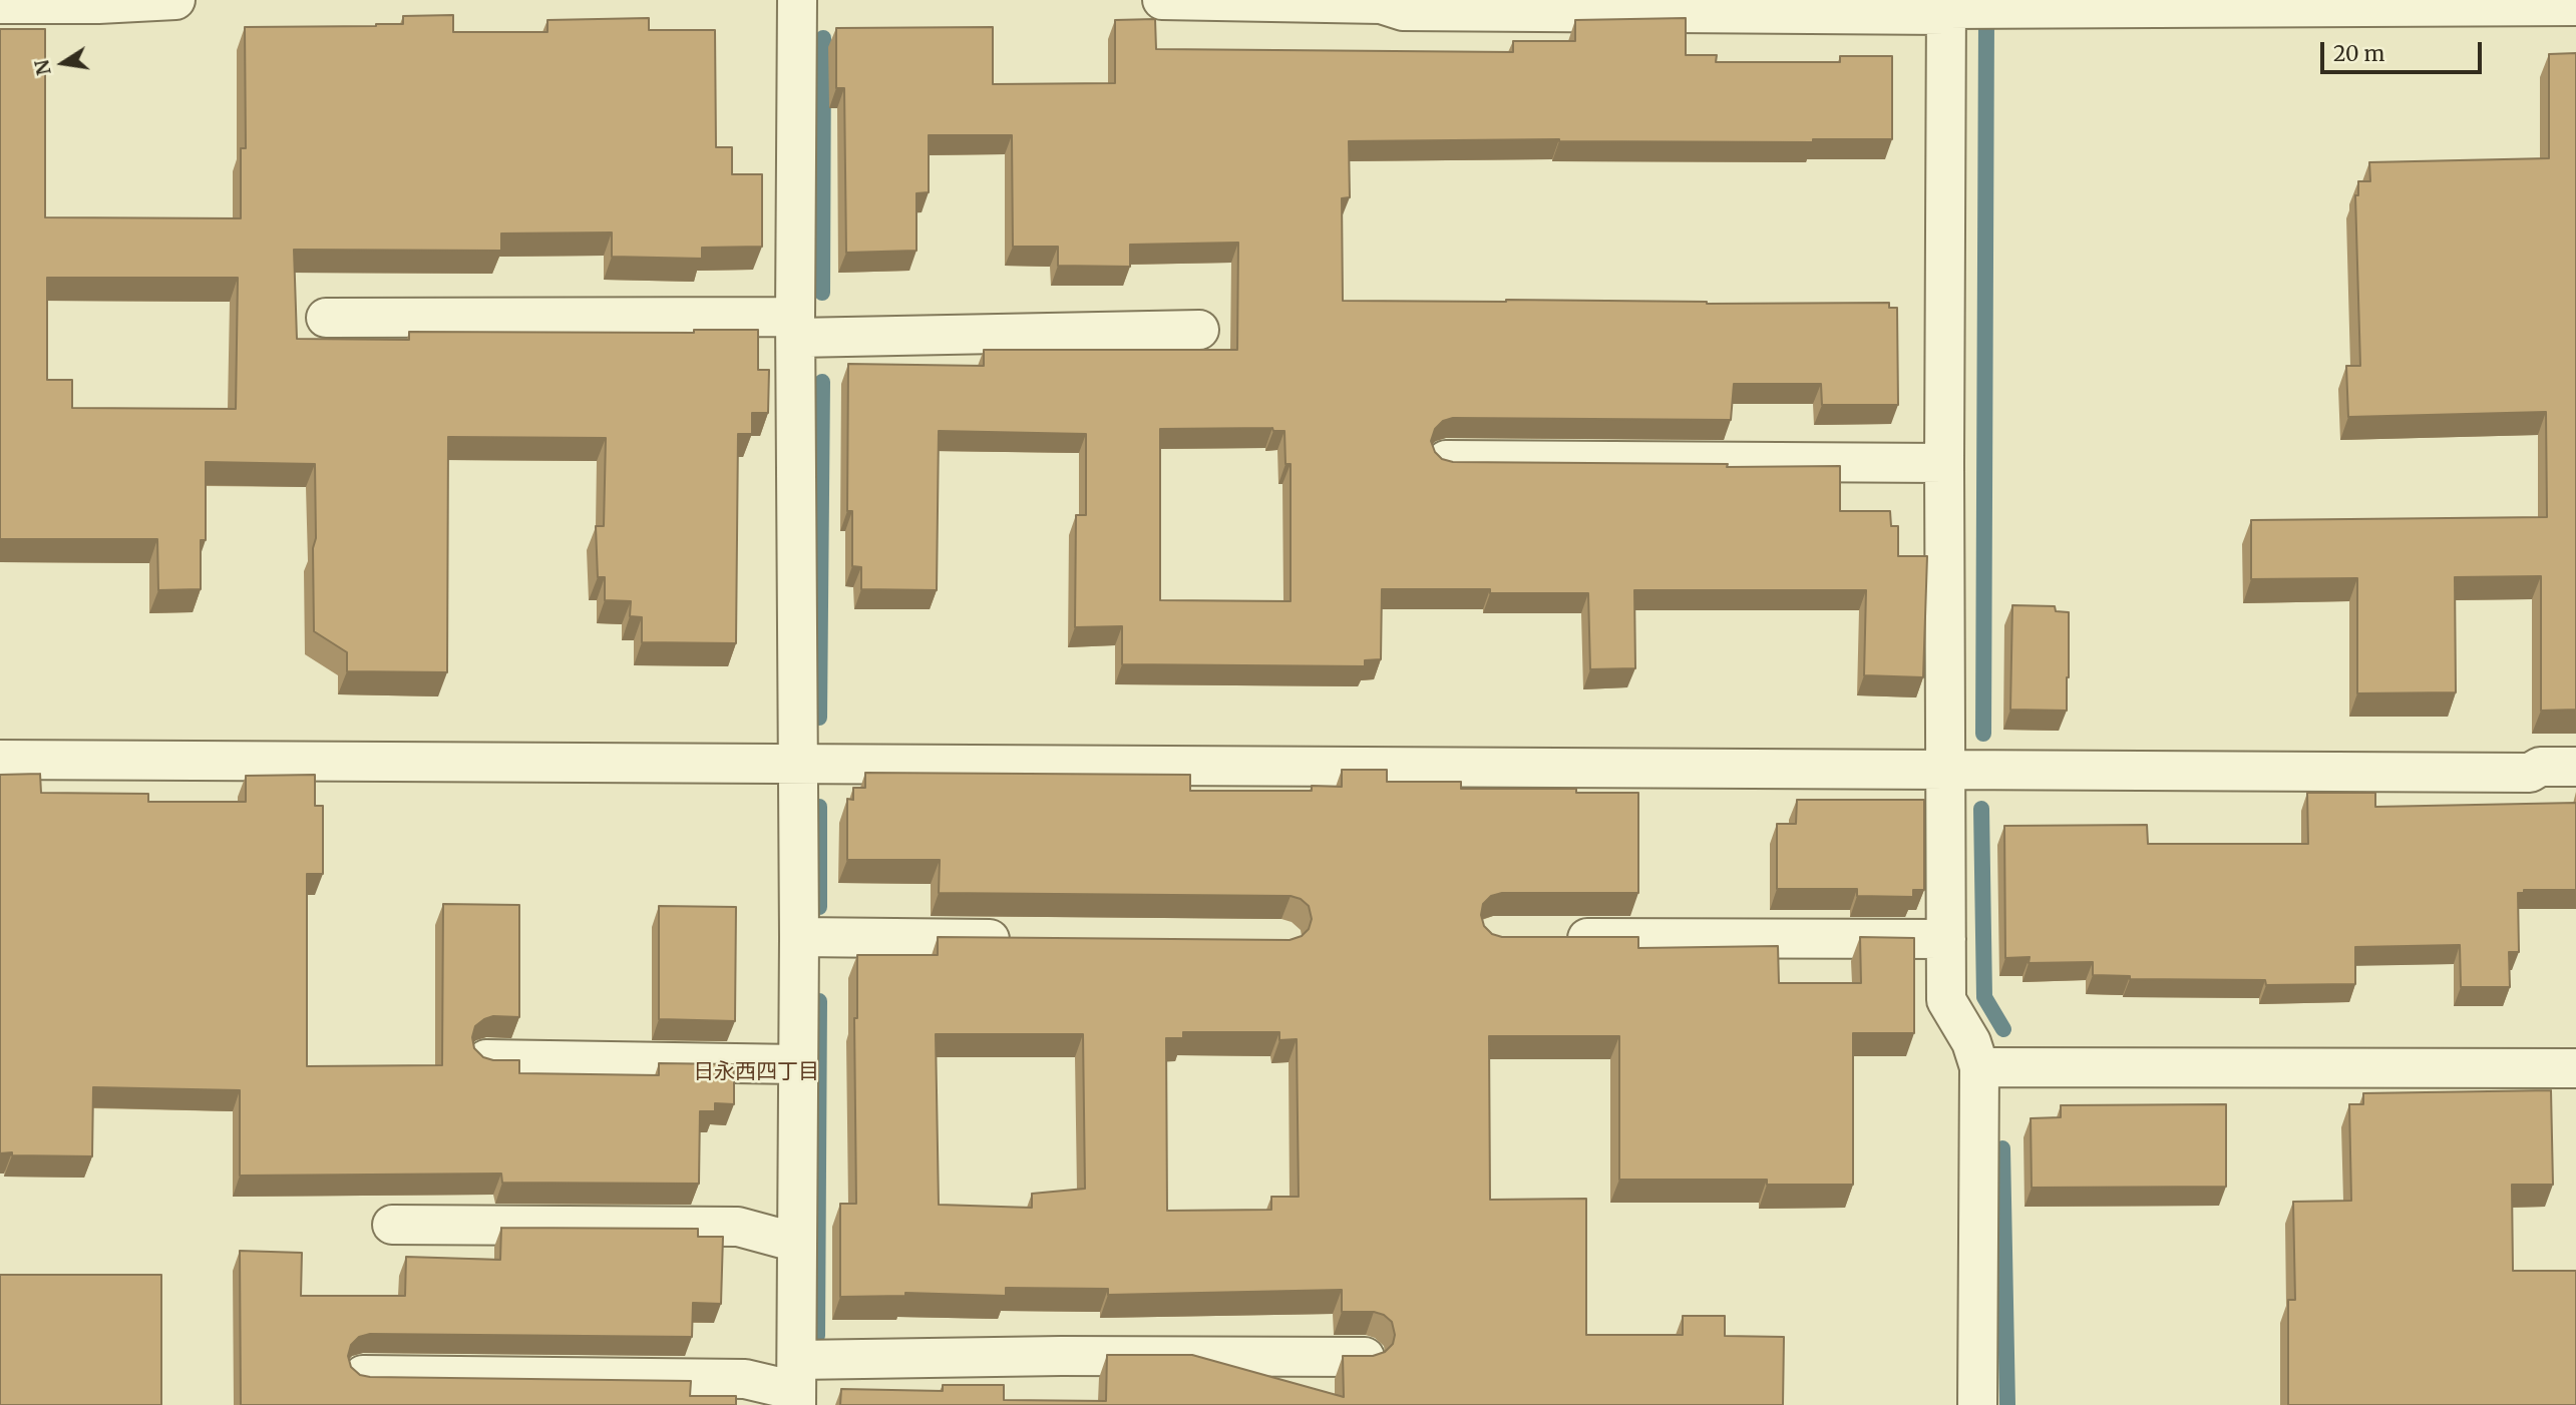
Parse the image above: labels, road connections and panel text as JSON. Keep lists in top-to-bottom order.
{
  "districts": ["日永西四丁目"],
  "scale_bar": "20 m",
  "north": "left"
}
